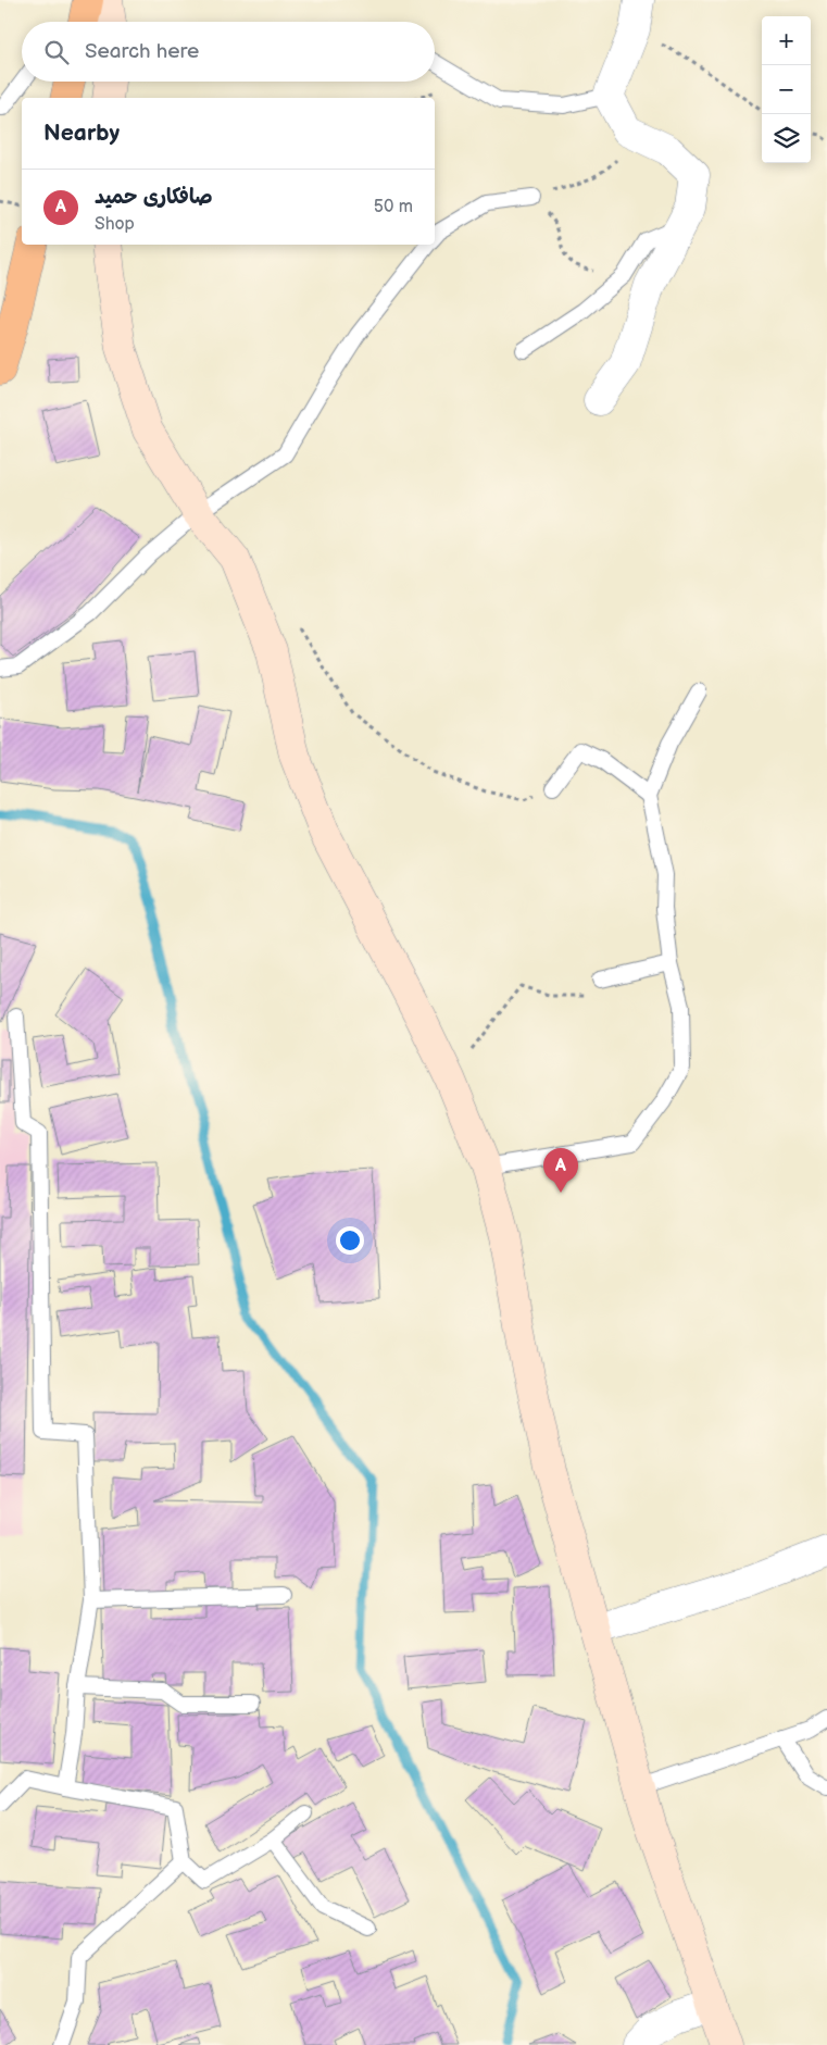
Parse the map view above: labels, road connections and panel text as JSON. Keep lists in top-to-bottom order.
{
  "page": {
    "map_buttons": ["+", "−"],
    "search": "Search here",
    "heading": "Nearby",
    "list": [
      {
        "mark": "A",
        "name": "صافکاری حمید",
        "note": "Shop",
        "value": "50 m"
      }
    ],
    "pins": "A"
  }
}
